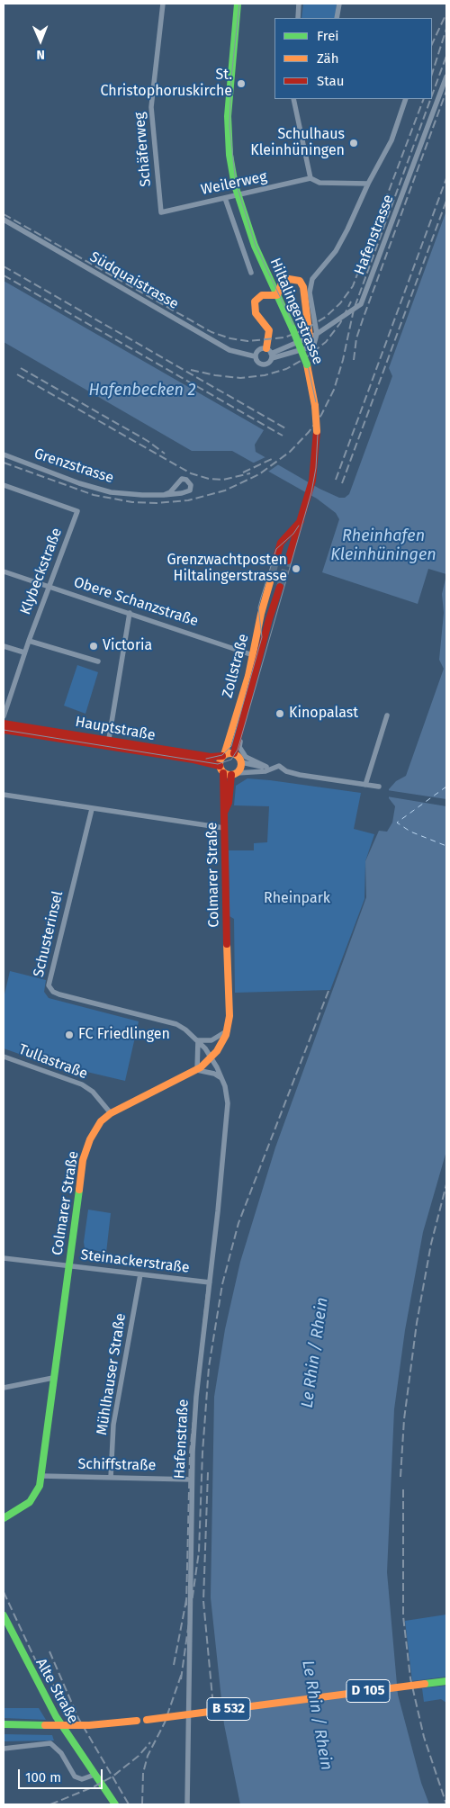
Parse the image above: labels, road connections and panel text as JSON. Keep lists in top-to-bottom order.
{
  "streets": {
    "main road": [
      "Hiltalingerstrasse",
      "Zollstraße",
      "Hauptstraße",
      "Colmarer Straße",
      "Alte Straße",
      "D 105",
      "B 532"
    ],
    "street": [
      "Schäferweg",
      "Weilerweg",
      "Hafenstrasse",
      "Südquaistrasse",
      "Grenzstrasse",
      "Klybeckstraße",
      "Obere Schanzstraße",
      "Schusterinsel",
      "Tullastraße",
      "Steinackerstraße",
      "Mühlhauser Straße",
      "Hafenstraße",
      "Schiffstraße"
    ]
  },
  "crossings": [
    ["Schäferweg", "Weilerweg"],
    ["Weilerweg", "Hiltalingerstrasse"],
    ["Hafenstrasse", "Südquaistrasse"],
    ["Klybeckstraße", "Obere Schanzstraße"],
    ["Obere Schanzstraße", "Zollstraße"],
    ["Zollstraße", "Hauptstraße"],
    ["Zollstraße", "Colmarer Straße"],
    ["Hauptstraße", "Colmarer Straße"],
    ["Colmarer Straße", "Schusterinsel"],
    ["Colmarer Straße", "Tullastraße"],
    ["Colmarer Straße", "Steinackerstraße"],
    ["Colmarer Straße", "Hafenstraße"],
    ["Colmarer Straße", "Schiffstraße"],
    ["Schusterinsel", "Hafenstraße"],
    ["Steinackerstraße", "Mühlhauser Straße"],
    ["Steinackerstraße", "Hafenstraße"],
    ["Mühlhauser Straße", "Schiffstraße"],
    ["Hafenstraße", "Schiffstraße"],
    ["D 105", "B 532"]
  ],
  "water": ["Hafenbecken 2", "Rheinhafen Kleinhüningen", "Le Rhin / Rhein"],
  "parks": ["Rheinpark"],
  "places": [
    "St. Christophoruskirche",
    "Schulhaus Kleinhüningen",
    "Grenzwachtposten Hiltalingerstrasse",
    "Victoria",
    "Kinopalast",
    "FC Friedlingen"
  ],
  "legend": ["Frei", "Zäh", "Stau"],
  "scale_bar": "100 m",
  "north": "bottom"
}
